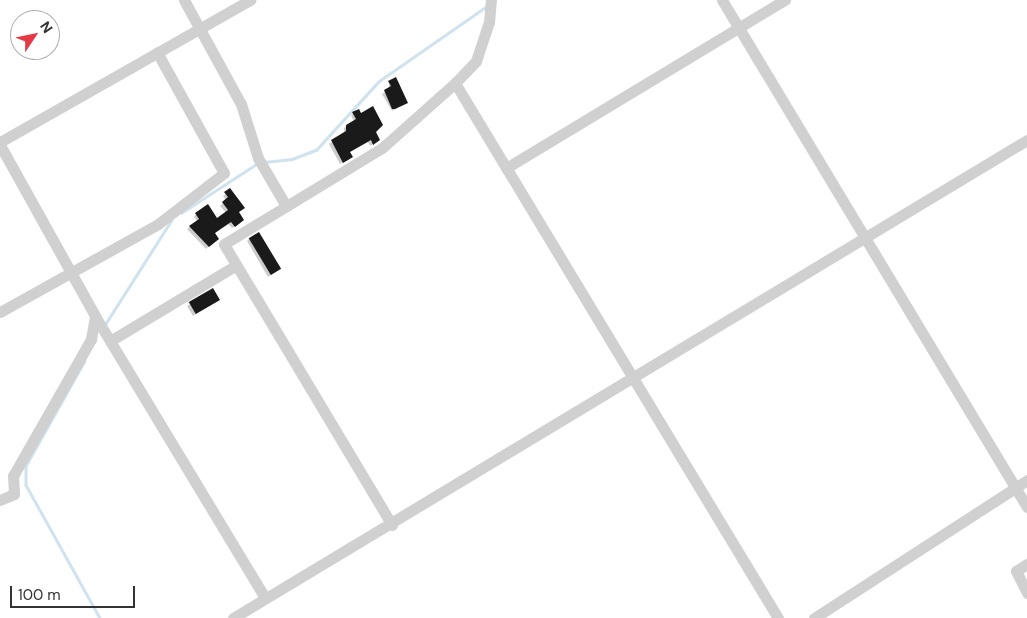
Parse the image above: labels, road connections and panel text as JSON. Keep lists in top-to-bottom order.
{
  "scale_bar": "100 m",
  "north": "top right"
}
